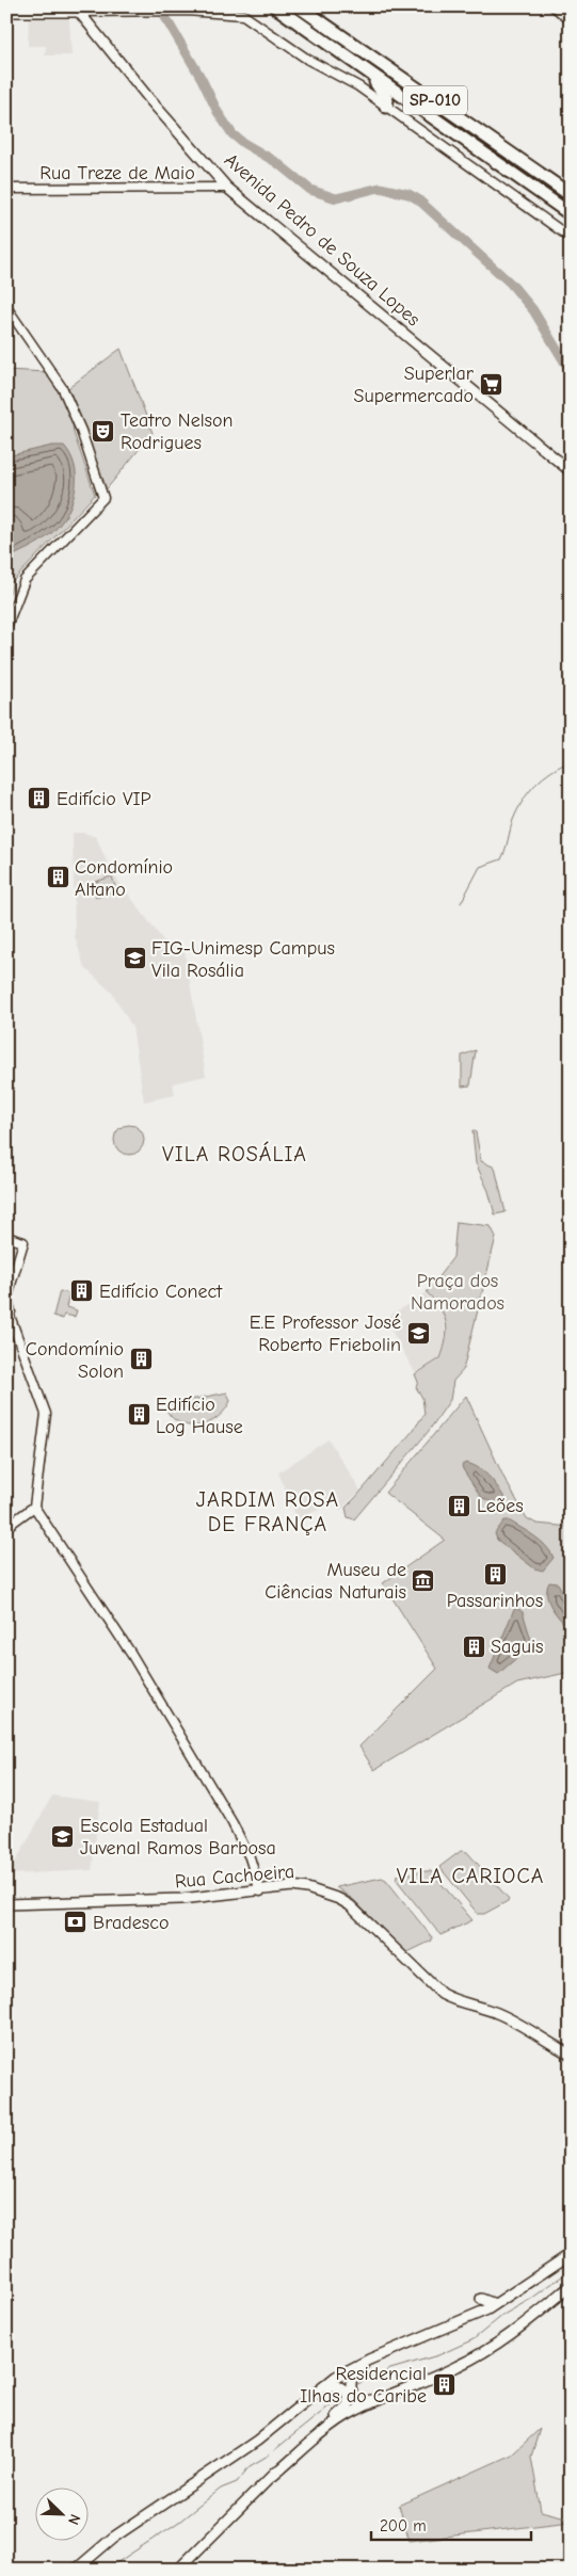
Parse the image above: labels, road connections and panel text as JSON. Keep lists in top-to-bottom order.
{
  "streets": {
    "highway": ["SP-010"],
    "main road": ["Avenida Pedro de Souza Lopes", "Rua Cachoeira"],
    "street": ["Rua Treze de Maio"]
  },
  "crossings": [
    ["Rua Treze de Maio", "Avenida Pedro de Souza Lopes"]
  ],
  "districts": ["VILA ROSÁLIA", "JARDIM ROSA DE FRANÇA", "VILA CARIOCA"],
  "parks": ["Praça dos Namorados"],
  "places": {
    "supermarket": ["Superlar Supermercado"],
    "theatre": ["Teatro Nelson Rodrigues"],
    "building": [
      "Edifício VIP",
      "Condomínio Altano",
      "Edifício Conect",
      "Condomínio Solon",
      "Edifício Log Hause",
      "Leões",
      "Passarinhos",
      "Saguis",
      "Residencial Ilhas do Caribe"
    ],
    "school or university": ["FIG-Unimesp Campus Vila Rosália", "E.E Professor José Roberto Friebolin", "Escola Estadual Juvenal Ramos Barbosa"],
    "museum": ["Museu de Ciências Naturais"],
    "bank": ["Bradesco"]
  },
  "scale_bar": "200 m",
  "north": "bottom right"
}
